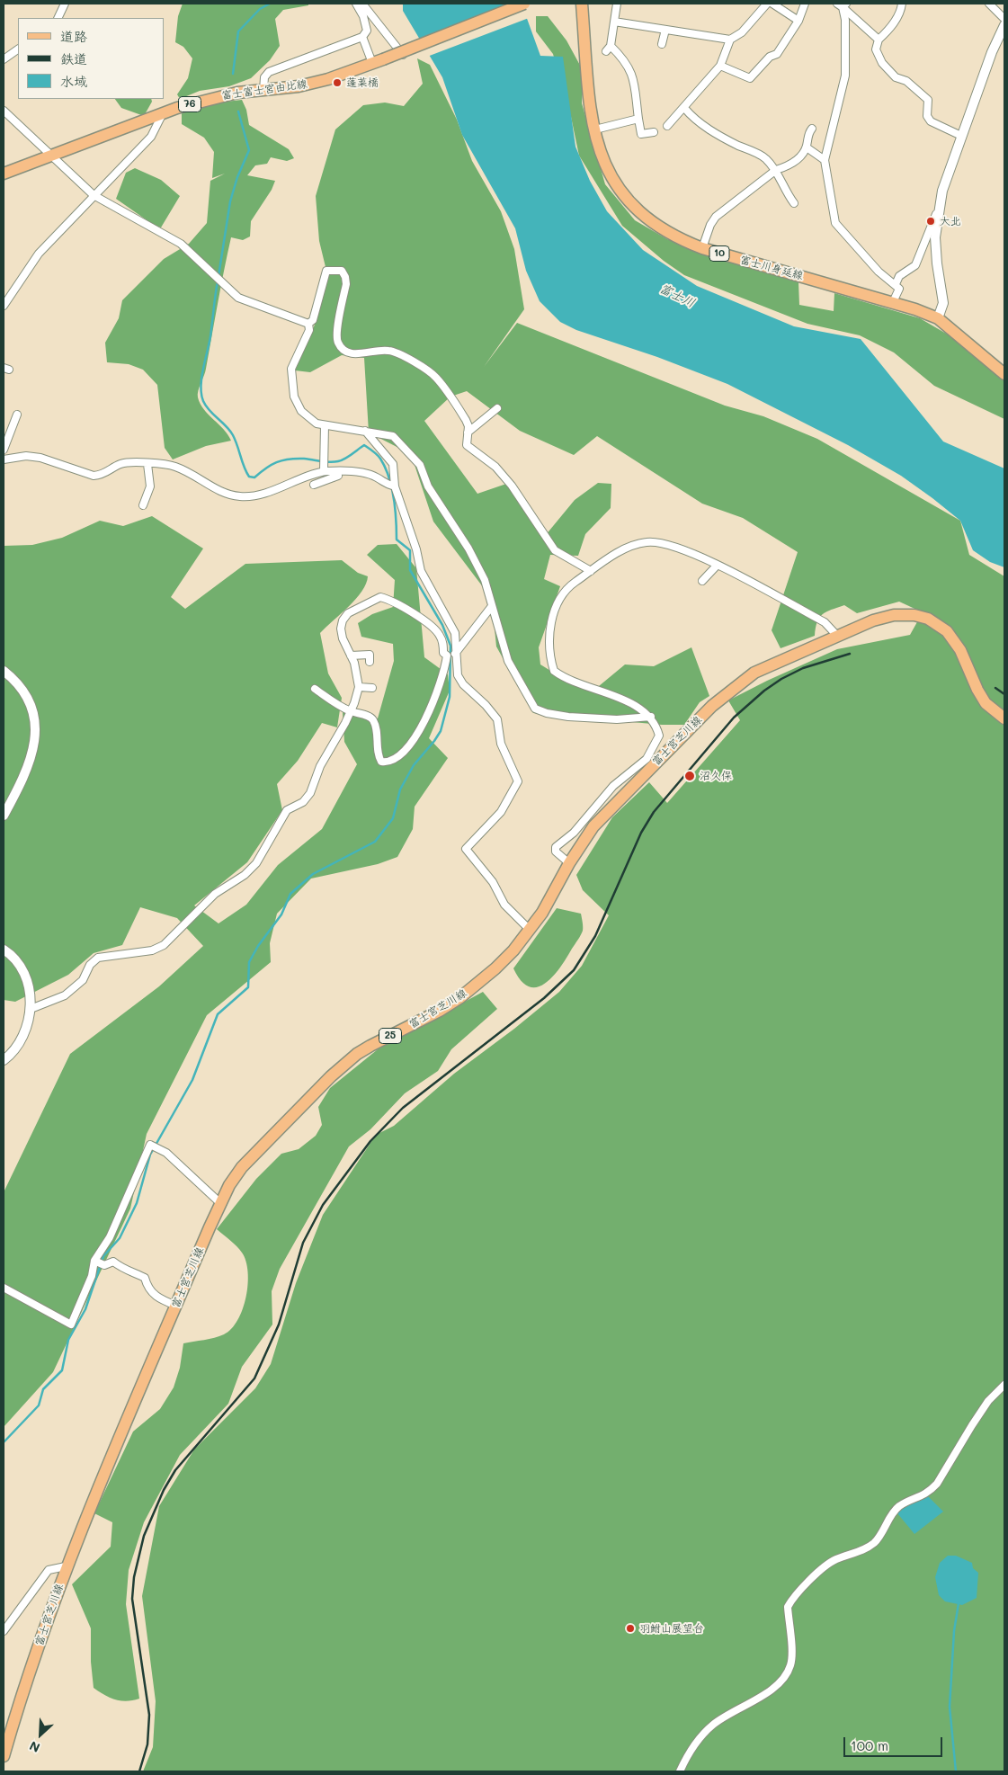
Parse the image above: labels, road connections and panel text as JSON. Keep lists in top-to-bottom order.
{
  "streets": {
    "main road": [
      "富士富士宮由比線",
      "76",
      "10",
      "富士川身延線",
      "富士宮芝川線",
      "25"
    ]
  },
  "water": ["富士川"],
  "places": [
    "蓬莱橋",
    "大北",
    "沼久保",
    "羽鮒山展望台"
  ],
  "legend": ["道路", "鉄道", "水域"],
  "scale_bar": "100 m",
  "north": "bottom left"
}
